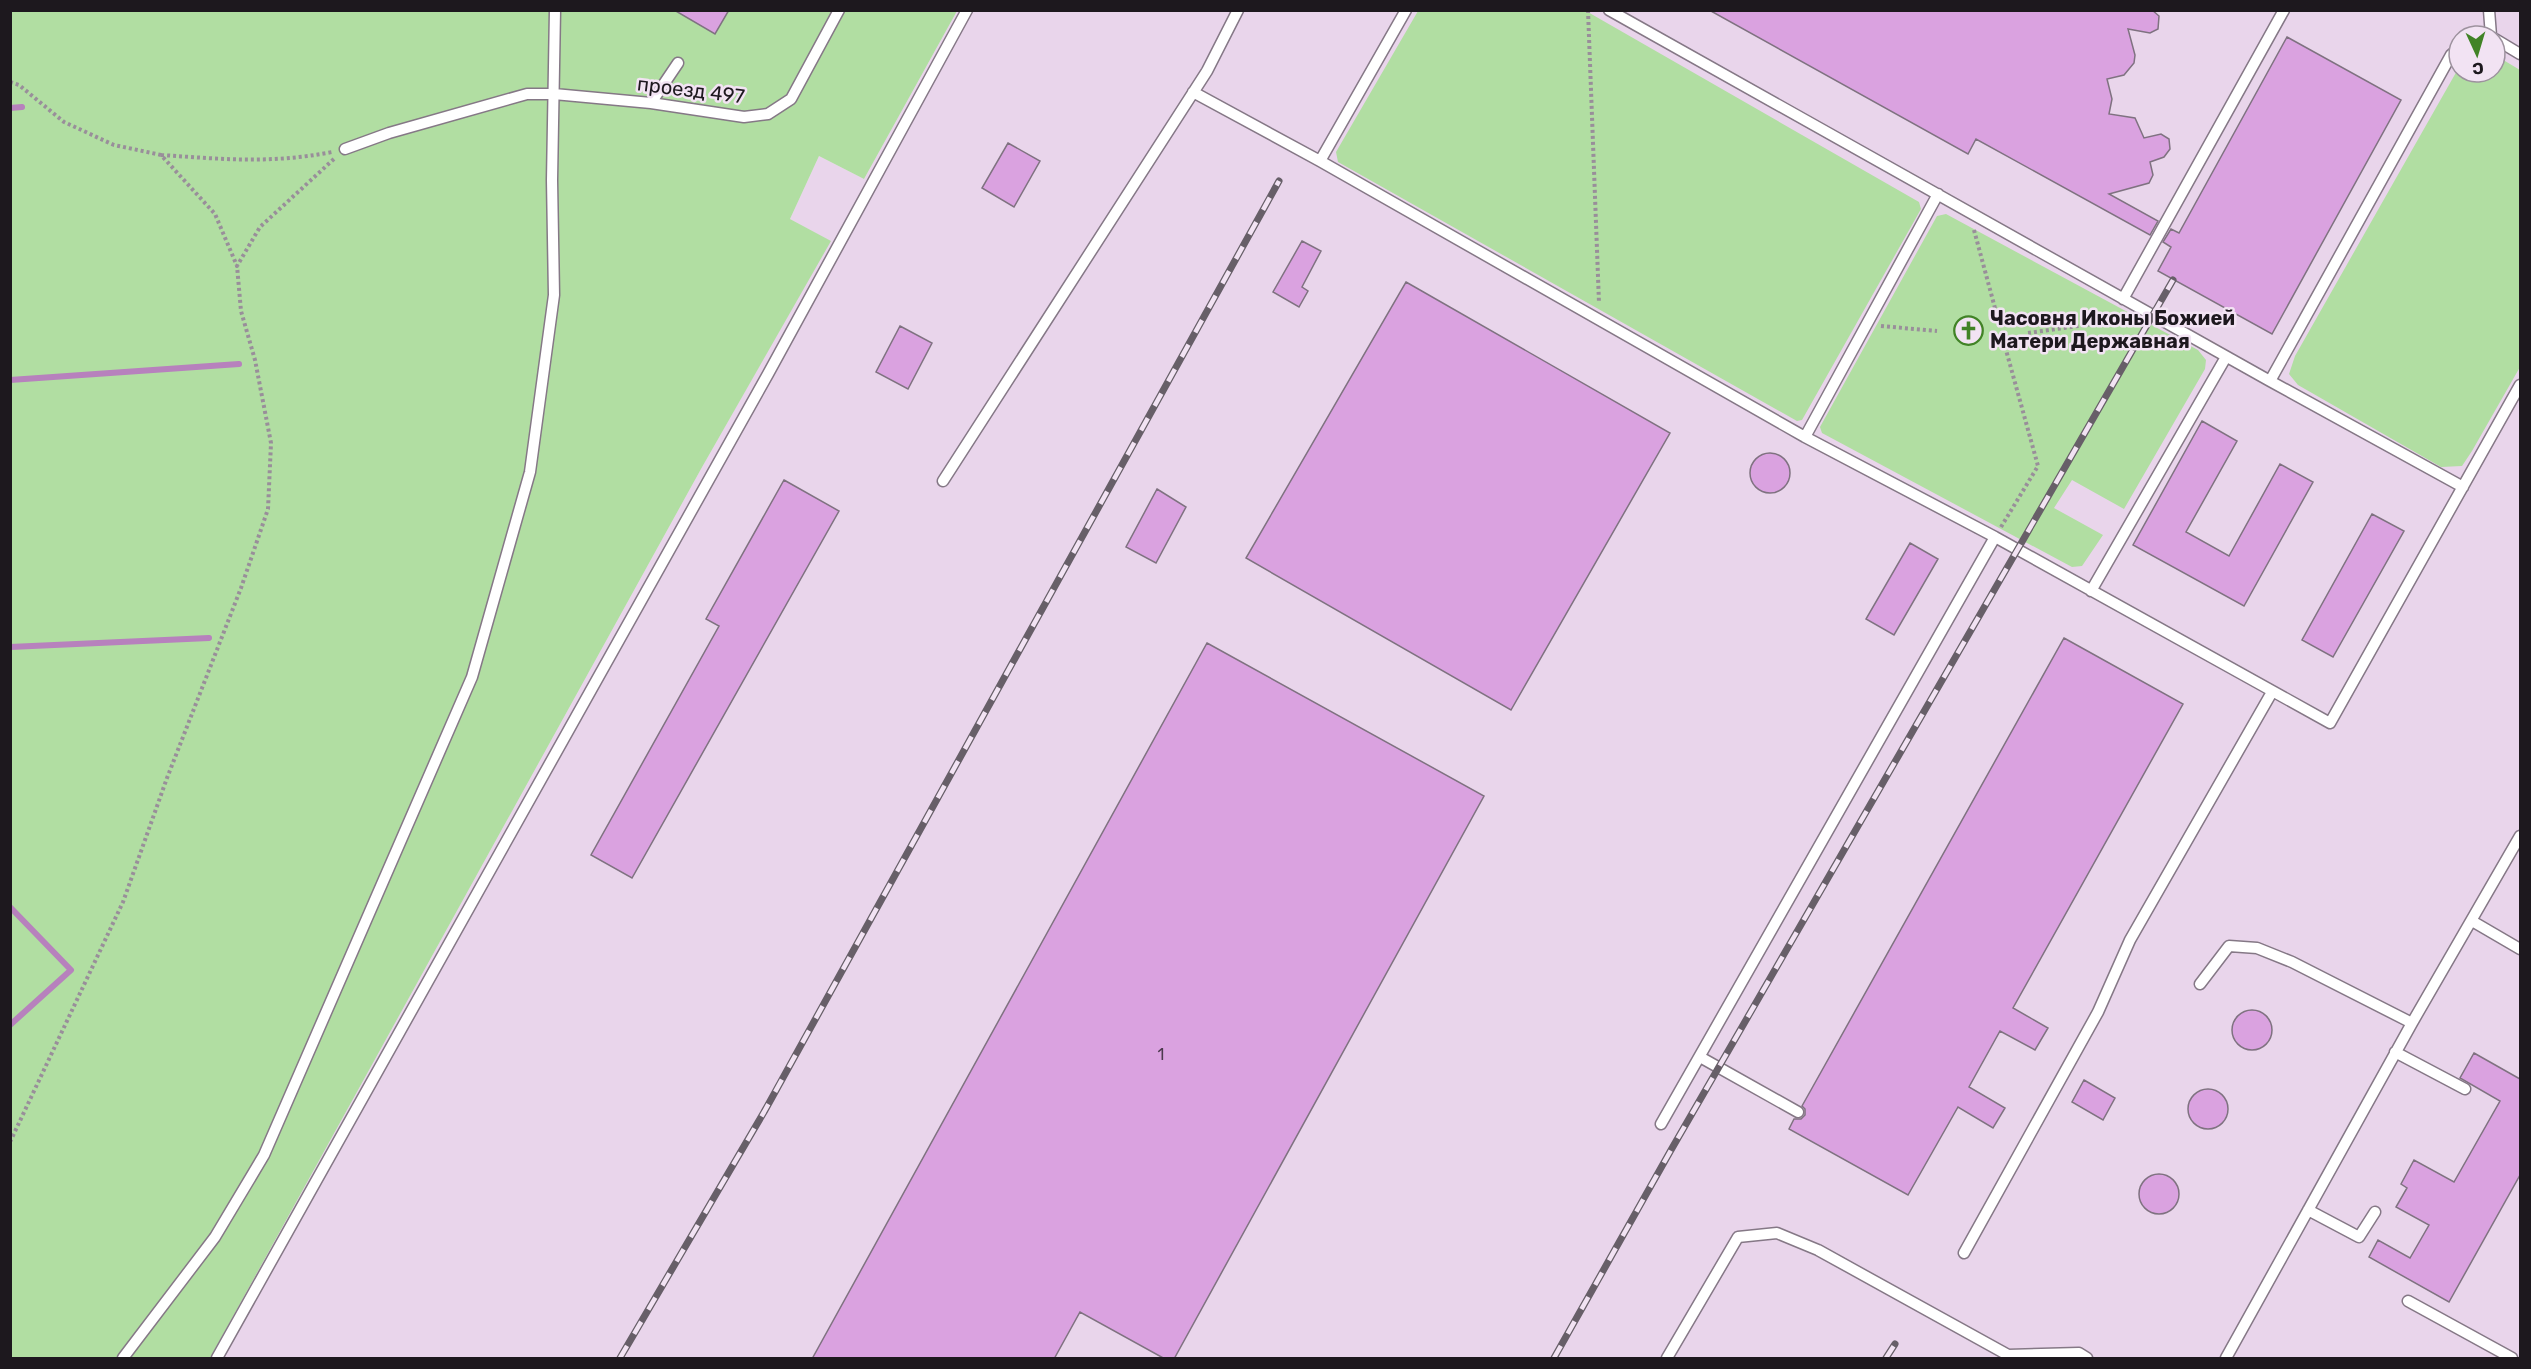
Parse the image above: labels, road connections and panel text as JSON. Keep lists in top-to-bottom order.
{
  "streets": {
    "lane": ["проезд 497"]
  },
  "places": {
    "church": ["Часовня Иконы Божией Матери Державная"]
  },
  "house_numbers": ["1"],
  "north": "bottom"
}
